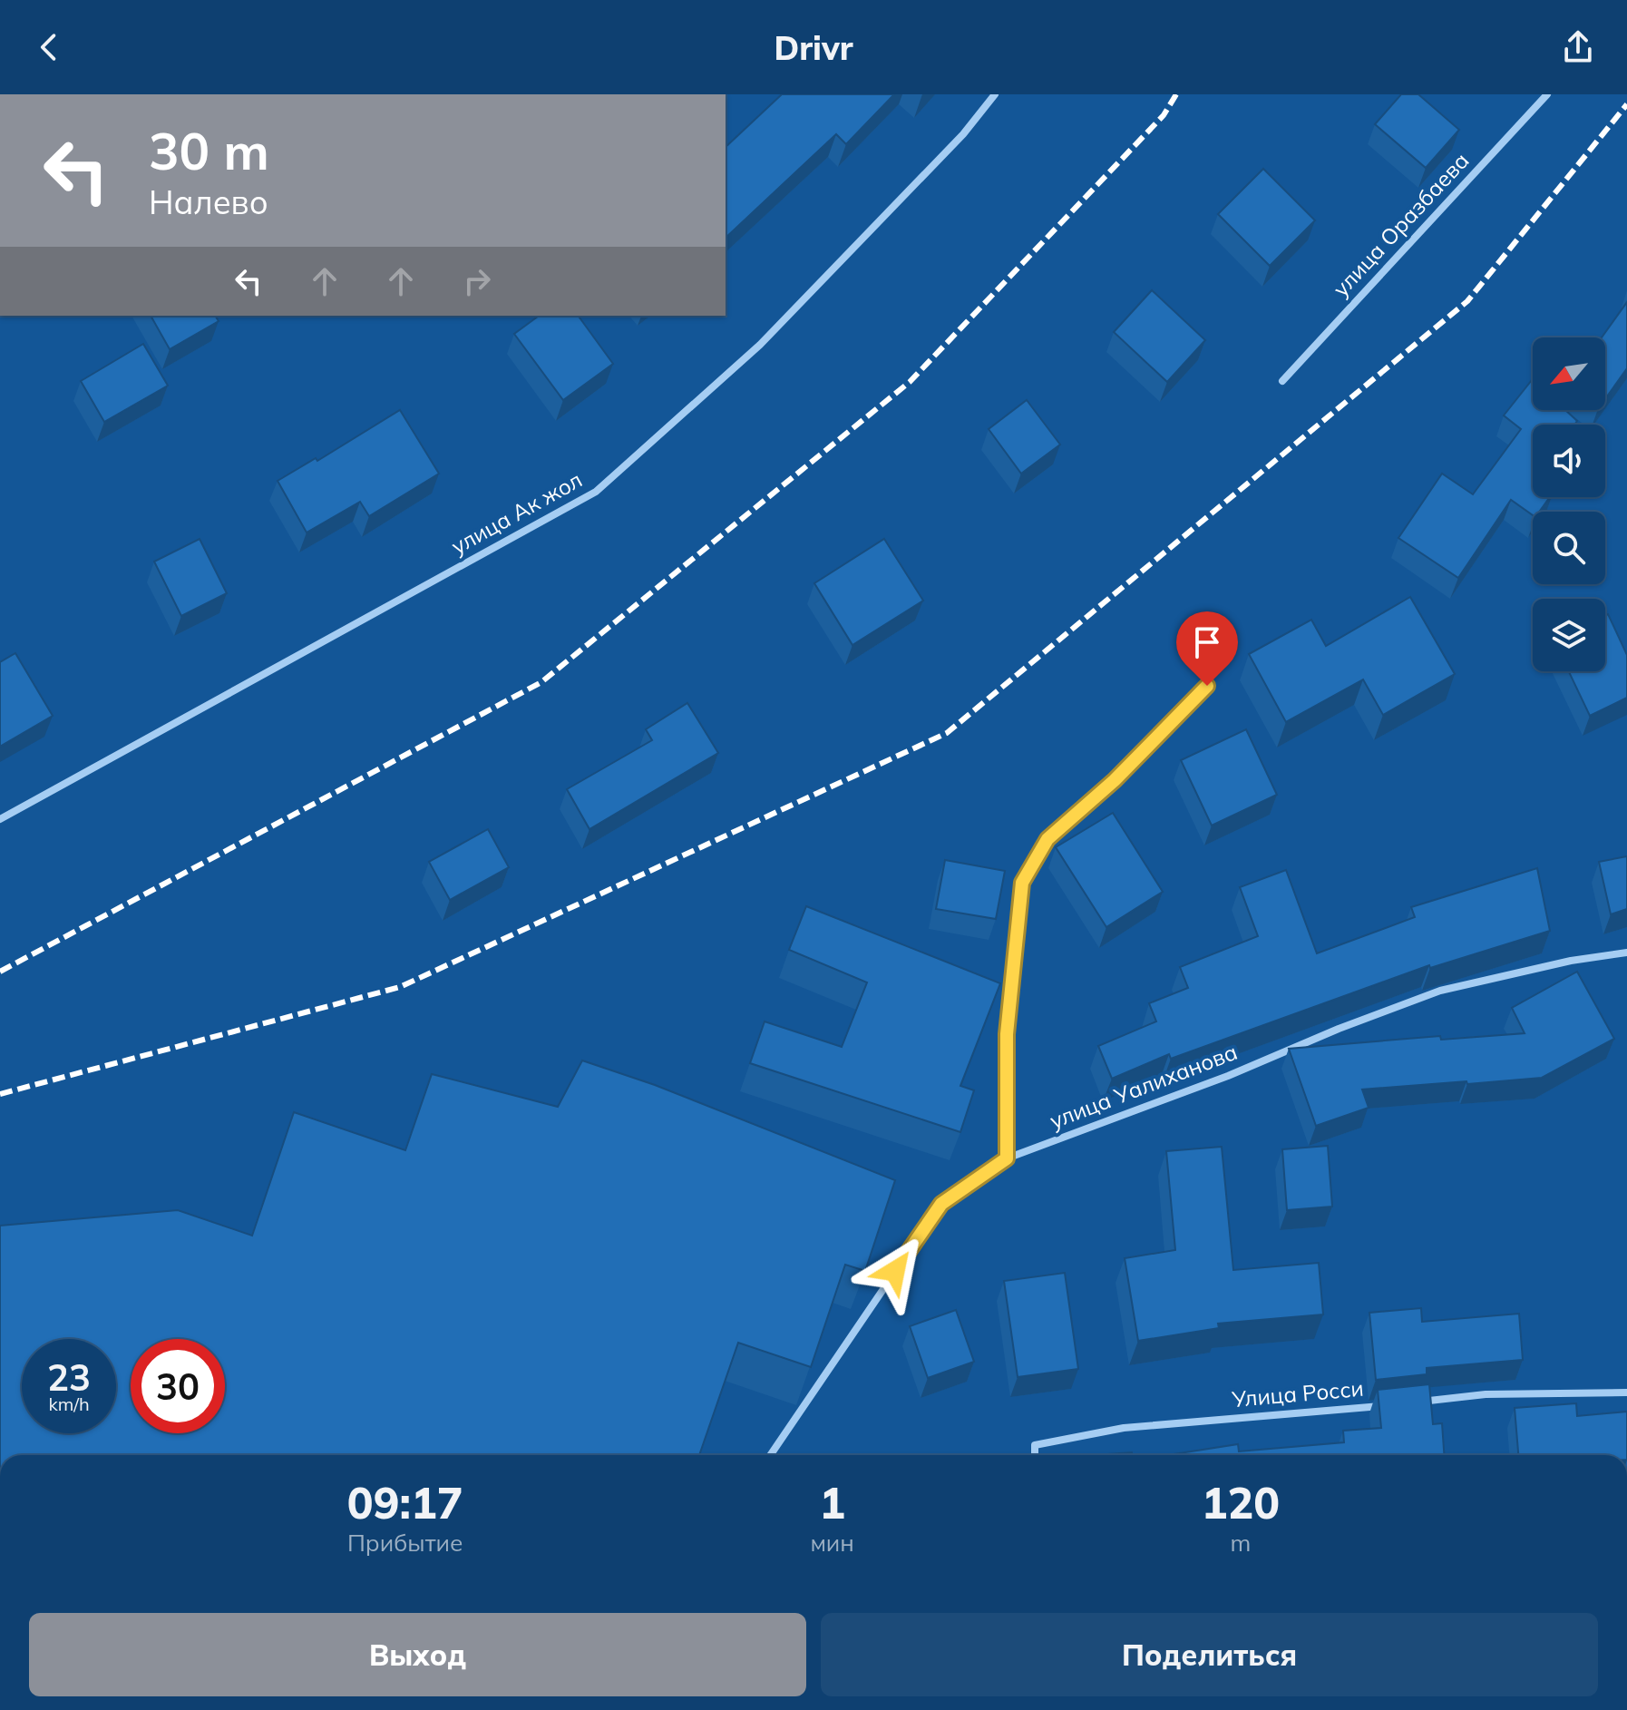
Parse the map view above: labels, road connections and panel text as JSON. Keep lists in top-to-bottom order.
{
  "streets": {
    "street": [
      "улица Оразбаева",
      "улица Ак жол",
      "улица Уалиханова",
      "Улица Росси"
    ]
  },
  "north": "bottom left",
  "page": {
    "header": "Drivr",
    "turn": ["30 m", "Налево"],
    "speed": "23 km/h",
    "limit": "30",
    "eta": [
      "09:17",
      "Прибытие",
      "1",
      "мин",
      "120",
      "m"
    ],
    "buttons": ["Выход", "Поделиться"]
  }
}
